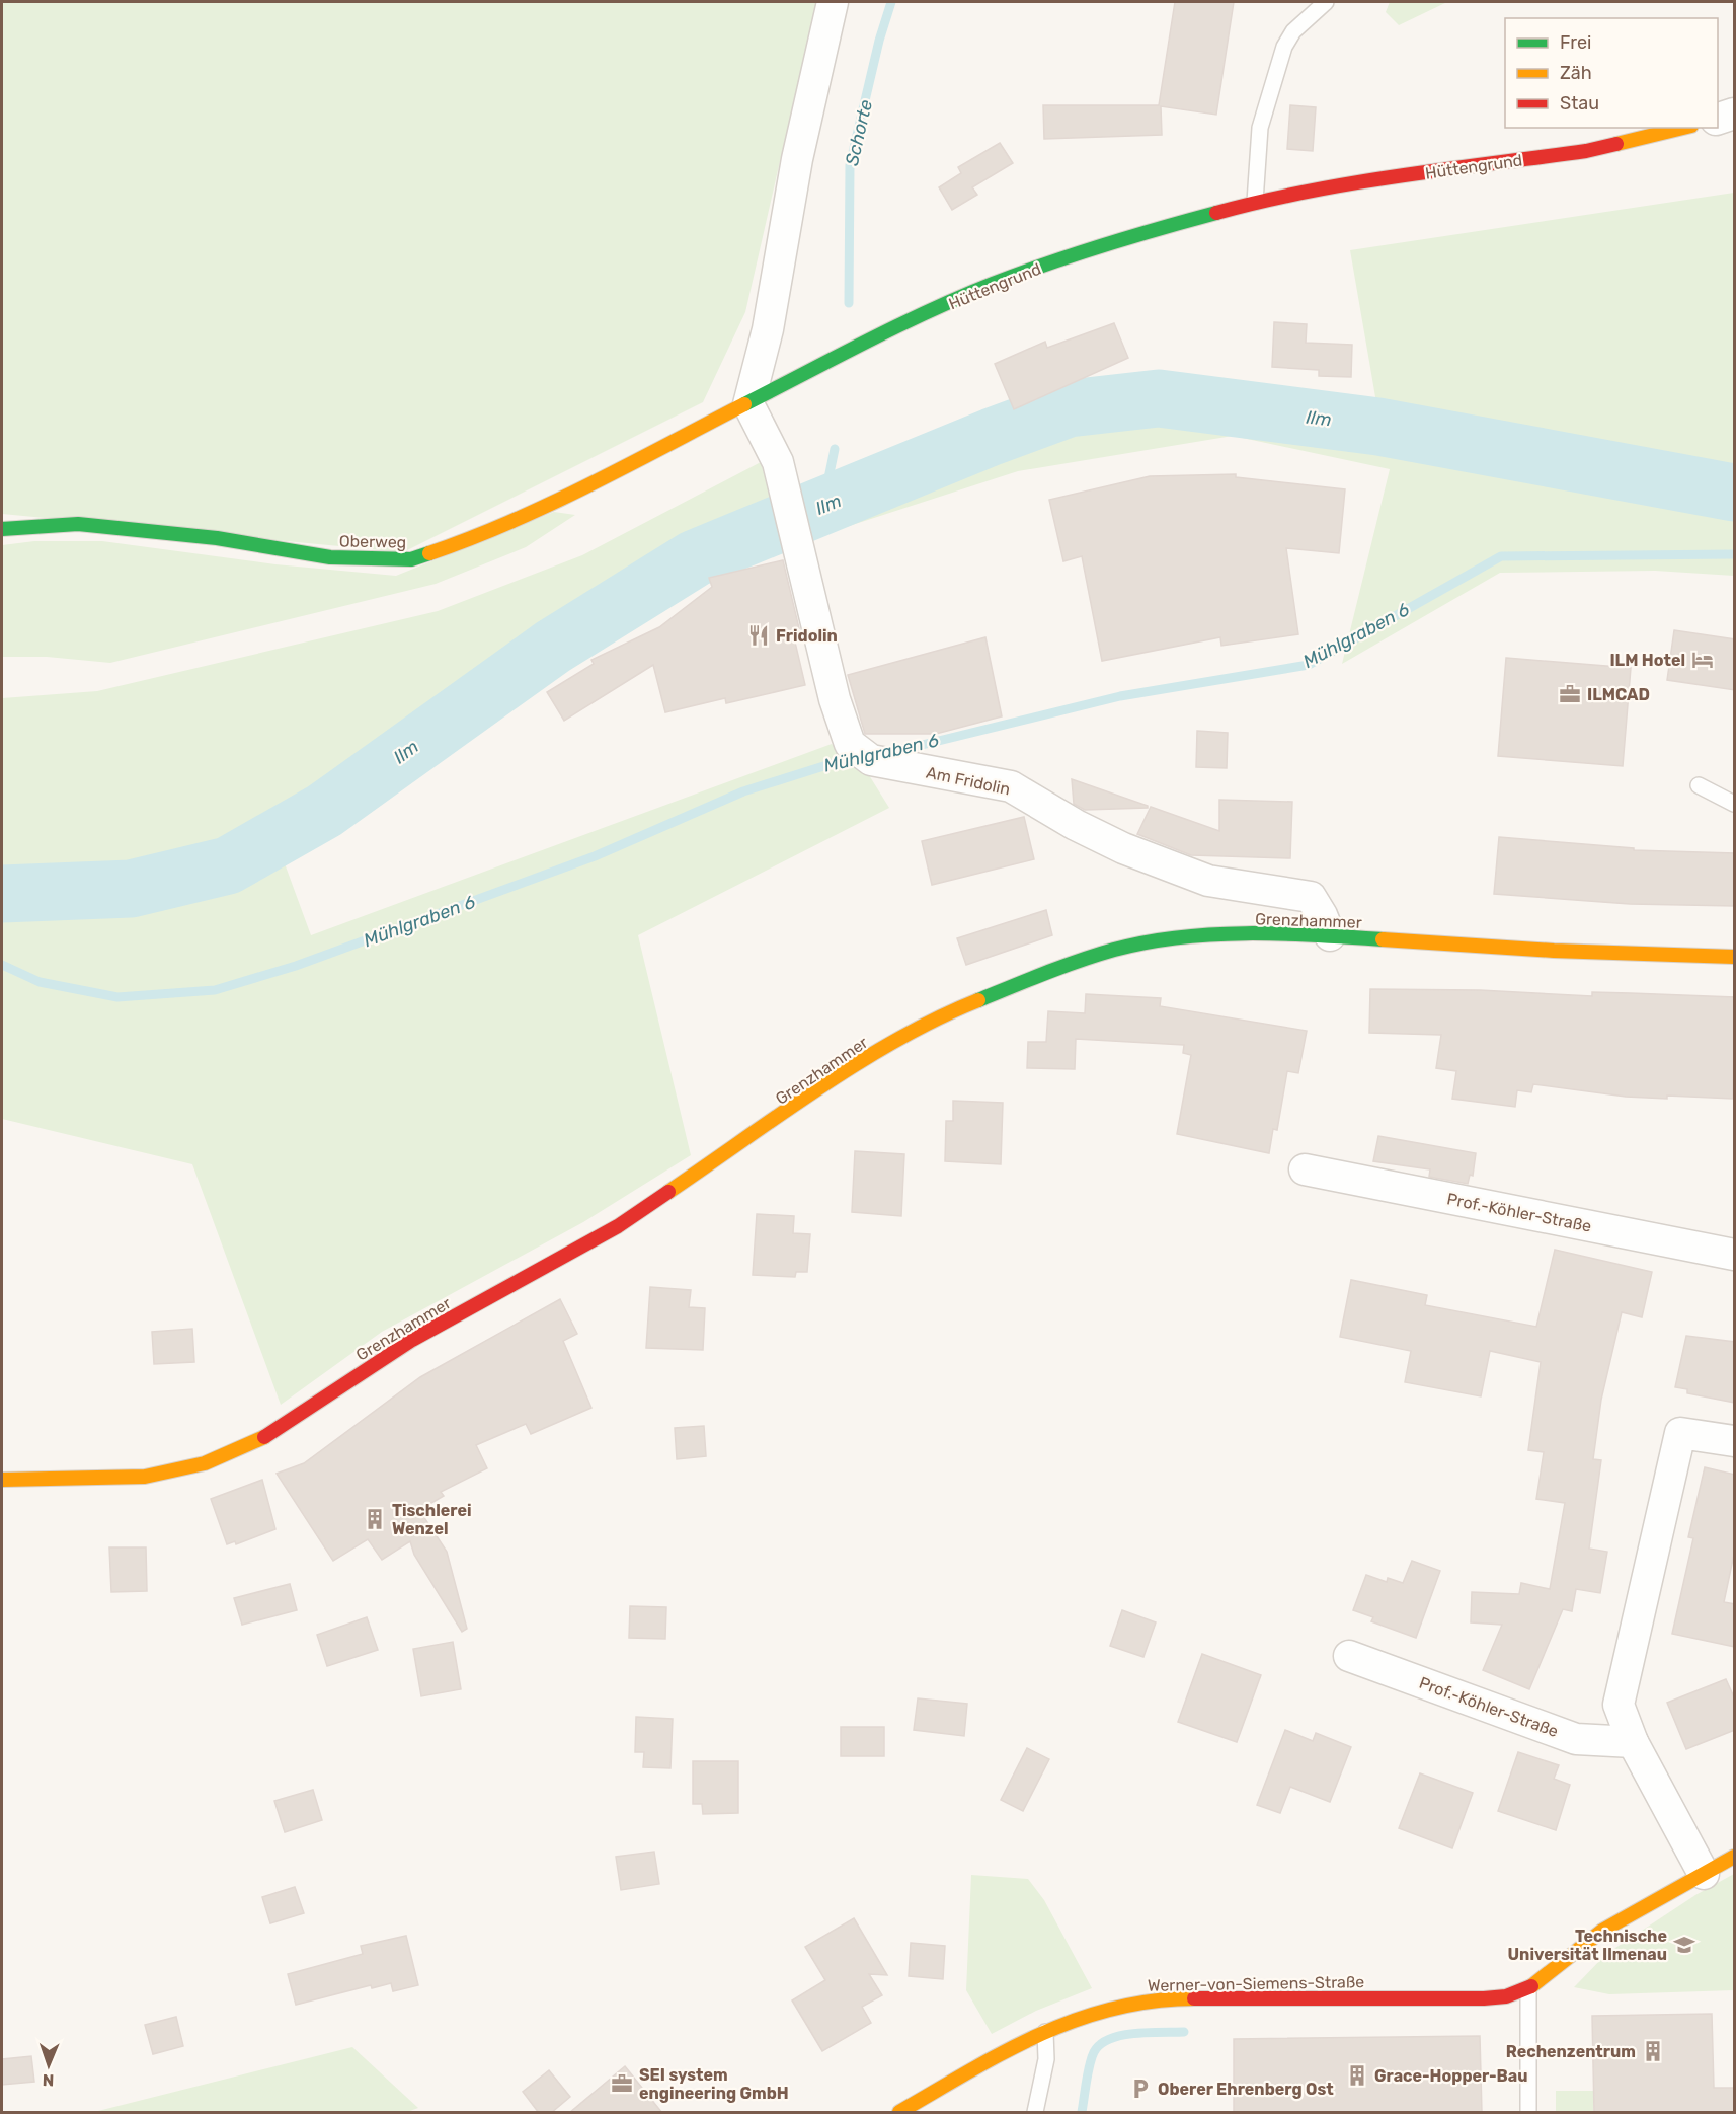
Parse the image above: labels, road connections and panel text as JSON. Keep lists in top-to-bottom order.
{
  "streets": {
    "street": [
      "Hüttengrund",
      "Oberweg",
      "Am Fridolin",
      "Grenzhammer",
      "Prof.-Köhler-Straße",
      "Werner-von-Siemens-Straße"
    ]
  },
  "crossings": [
    ["Hüttengrund", "Oberweg"],
    ["Hüttengrund", "Am Fridolin"],
    ["Oberweg", "Am Fridolin"],
    ["Am Fridolin", "Grenzhammer"]
  ],
  "water": ["Schorte", "Ilm", "Mühlgraben 6"],
  "places": {
    "restaurant": ["Fridolin"],
    "hotel": ["ILM Hotel"],
    "office": ["ILMCAD", "SEI system engineering GmbH"],
    "building": ["Tischlerei Wenzel", "Rechenzentrum", "Grace-Hopper-Bau"],
    "school or university": ["Technische Universität Ilmenau"],
    "parking": ["Oberer Ehrenberg Ost"]
  },
  "legend": ["Frei", "Zäh", "Stau"],
  "north": "bottom"
}
